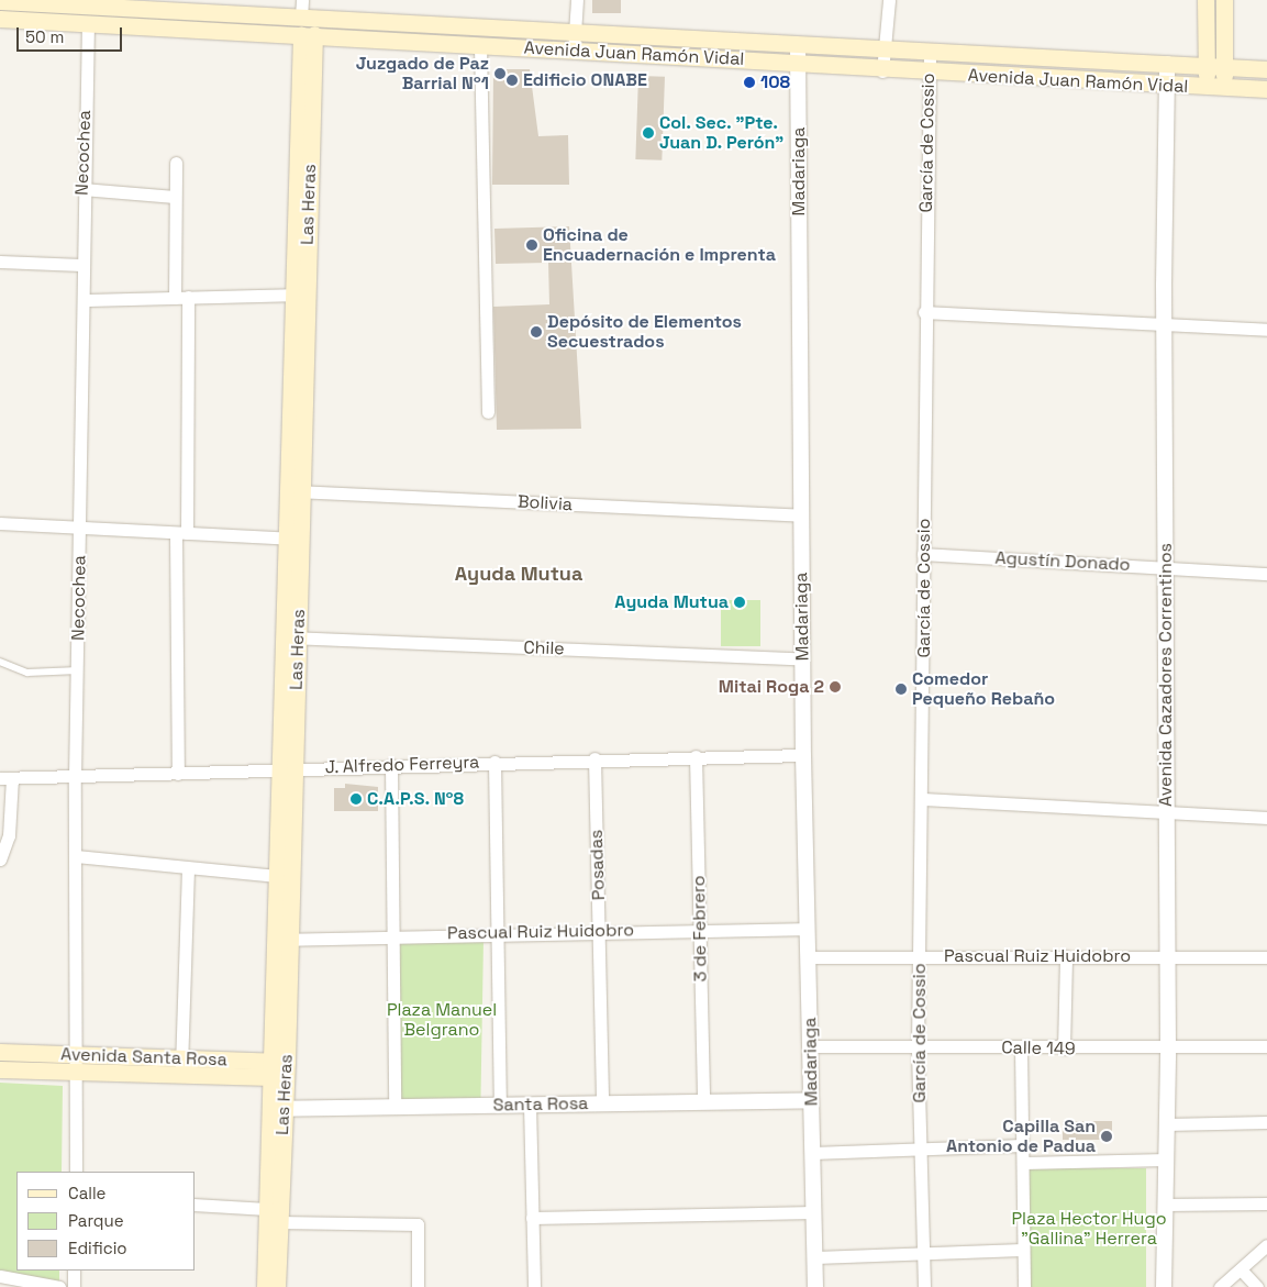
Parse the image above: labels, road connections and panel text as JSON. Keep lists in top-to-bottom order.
{
  "streets": {
    "main road": ["Avenida Juan Ramón Vidal", "Las Heras", "Avenida Santa Rosa"],
    "street": [
      "García de Cossio",
      "Necochea",
      "Madariaga",
      "Bolivia",
      "Agustín Donado",
      "Chile",
      "Avenida Cazadores Correntinos",
      "J. Alfredo Ferreyra",
      "Posadas",
      "3 de Febrero",
      "Pascual Ruiz Huidobro",
      "Calle 149",
      "Santa Rosa"
    ]
  },
  "crossings": [
    ["Avenida Juan Ramón Vidal", "García de Cossio"],
    ["Avenida Juan Ramón Vidal", "Necochea"],
    ["Avenida Juan Ramón Vidal", "Madariaga"],
    ["Avenida Juan Ramón Vidal", "Las Heras"],
    ["Avenida Juan Ramón Vidal", "Avenida Cazadores Correntinos"],
    ["García de Cossio", "Agustín Donado"],
    ["García de Cossio", "Pascual Ruiz Huidobro"],
    ["García de Cossio", "Calle 149"],
    ["Necochea", "J. Alfredo Ferreyra"],
    ["Necochea", "Avenida Santa Rosa"],
    ["Madariaga", "Bolivia"],
    ["Madariaga", "Chile"],
    ["Madariaga", "J. Alfredo Ferreyra"],
    ["Madariaga", "Pascual Ruiz Huidobro"],
    ["Madariaga", "Calle 149"],
    ["Madariaga", "Santa Rosa"],
    ["Las Heras", "Bolivia"],
    ["Las Heras", "Chile"],
    ["Las Heras", "J. Alfredo Ferreyra"],
    ["Las Heras", "Pascual Ruiz Huidobro"],
    ["Las Heras", "Avenida Santa Rosa"],
    ["Las Heras", "Santa Rosa"],
    ["Agustín Donado", "Avenida Cazadores Correntinos"],
    ["Avenida Cazadores Correntinos", "Pascual Ruiz Huidobro"],
    ["Avenida Cazadores Correntinos", "Calle 149"],
    ["J. Alfredo Ferreyra", "Posadas"],
    ["J. Alfredo Ferreyra", "3 de Febrero"],
    ["Posadas", "Pascual Ruiz Huidobro"],
    ["Posadas", "Santa Rosa"],
    ["3 de Febrero", "Pascual Ruiz Huidobro"],
    ["3 de Febrero", "Santa Rosa"]
  ],
  "districts": ["Ayuda Mutua"],
  "parks": ["Plaza Manuel Belgrano", "Plaza Hector Hugo \"Gallina\" Herrera"],
  "places": [
    "Juzgado de Paz Barrial Nº1",
    "Edificio ONABE",
    "108",
    "Col. Sec. \"Pte. Juan D. Perón\"",
    "Oficina de Encuadernación e Imprenta",
    "Depósito de Elementos Secuestrados",
    "Ayuda Mutua",
    "Mitai Roga 2",
    "Comedor Pequeño Rebaño",
    "C.A.P.S. Nº8",
    "Capilla San Antonio de Padua"
  ],
  "legend": ["Calle", "Parque", "Edificio"],
  "scale_bar": "50 m"
}
